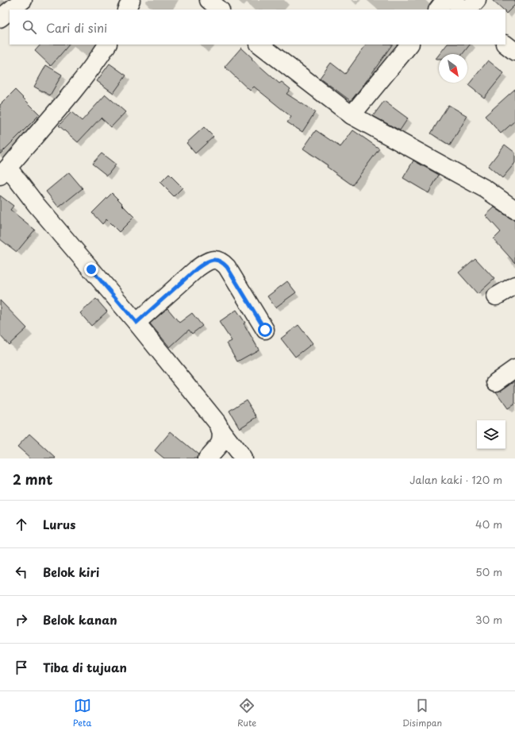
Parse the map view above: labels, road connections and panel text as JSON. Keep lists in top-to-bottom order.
{
  "north": "bottom right",
  "page": {
    "search": "Cari di sini",
    "heading": ["2 mnt", "Jalan kaki · 120 m"],
    "list": [
      ["Lurus", "40 m"],
      ["Belok kiri", "50 m"],
      ["Belok kanan", "30 m"],
      "Tiba di tujuan"
    ],
    "nav": ["Peta", "Rute", "Disimpan"]
  }
}
